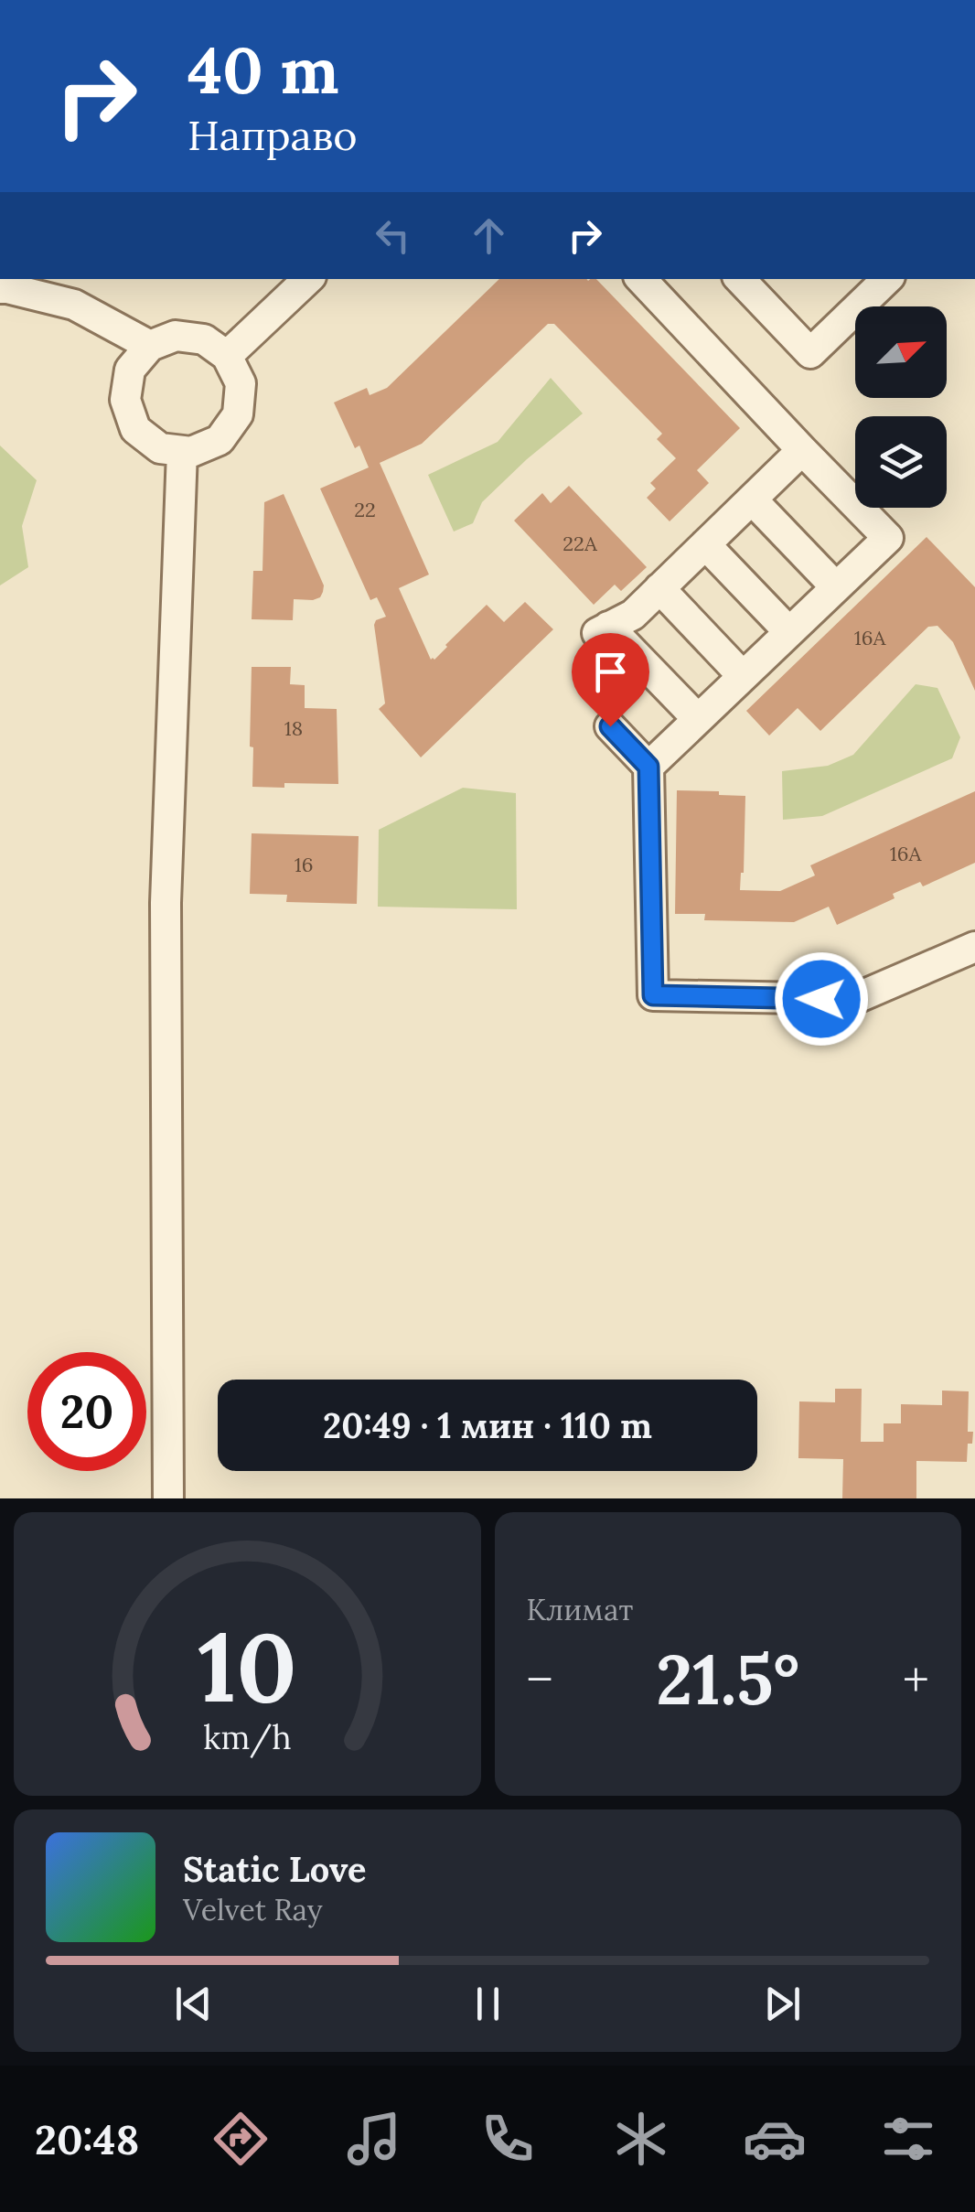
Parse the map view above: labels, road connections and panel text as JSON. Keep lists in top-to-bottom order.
{
  "house_numbers": [
    "22",
    "22А",
    "16А",
    "18",
    "16А",
    "16"
  ],
  "north": "top right",
  "page": {
    "turn": ["40 m", "Направо"],
    "limit": "20",
    "trip": "20:49 · 1 мин · 110 m",
    "tile": "Климат",
    "heat": ["−", "21.5°", "+"],
    "song": ["Static Love", "Velvet Ray"],
    "tabs": "20:48",
    "gauge": ["10", "km/h"]
  }
}
